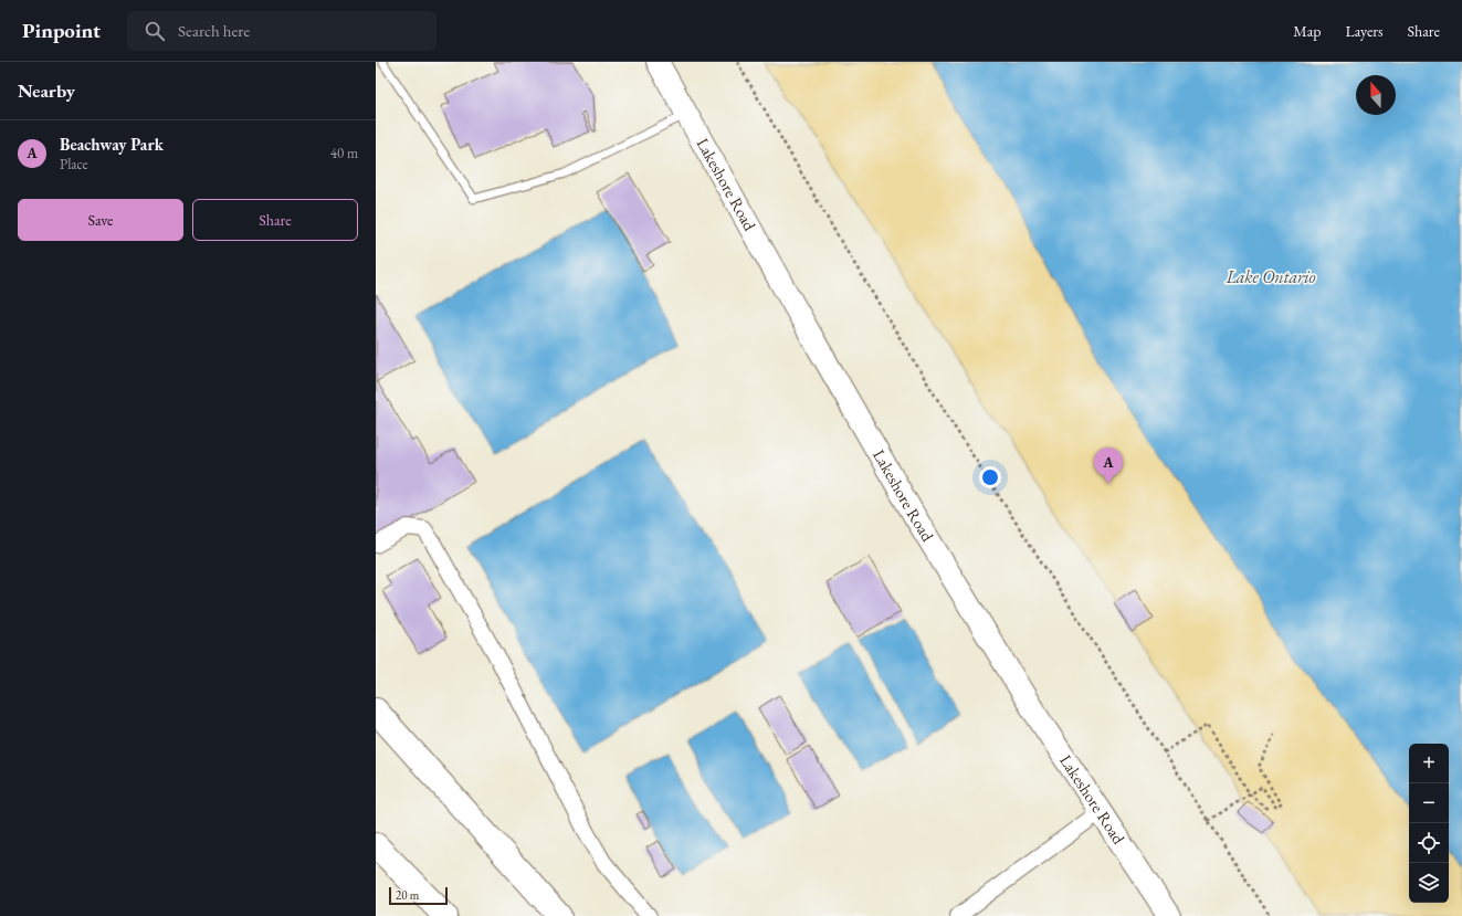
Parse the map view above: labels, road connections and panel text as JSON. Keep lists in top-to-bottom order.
{
  "streets": {
    "main road": ["Lakeshore Road"]
  },
  "water": ["Lake Ontario"],
  "scale_bar": "20 m",
  "north": "top",
  "page": {
    "header": "Pinpoint",
    "search": "Search here",
    "nav": ["Map", "Layers", "Share"],
    "heading": "Nearby",
    "list": [
      {
        "mark": "A",
        "name": "Beachway Park",
        "note": "Place",
        "value": "40 m"
      }
    ],
    "buttons": ["Save", "Share"],
    "pins": "A",
    "map_buttons": ["+", "−"],
    "scale": "20 m"
  }
}
